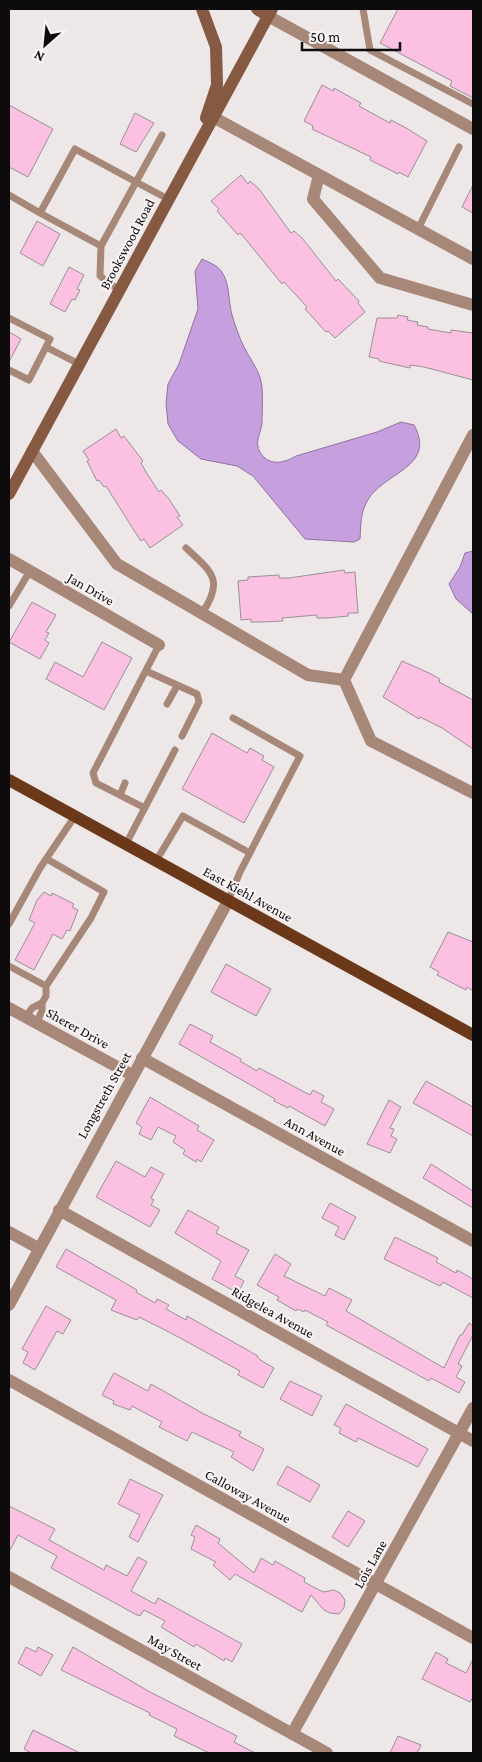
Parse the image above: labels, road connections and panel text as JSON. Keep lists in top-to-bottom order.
{
  "streets": {
    "main road": ["Brookswood Road", "East Kiehl Avenue"],
    "street": [
      "Jan Drive",
      "Sherer Drive",
      "Longstreth Street",
      "Ann Avenue",
      "Ridgelea Avenue",
      "Calloway Avenue",
      "Lois Lane",
      "May Street"
    ]
  },
  "crossings": [
    ["East Kiehl Avenue", "Longstreth Street"],
    ["Sherer Drive", "Longstreth Street"],
    ["Longstreth Street", "Ann Avenue"],
    ["Longstreth Street", "Ridgelea Avenue"],
    ["Ridgelea Avenue", "Lois Lane"],
    ["Calloway Avenue", "Lois Lane"],
    ["Lois Lane", "May Street"]
  ],
  "scale_bar": "50 m",
  "north": "bottom left"
}
